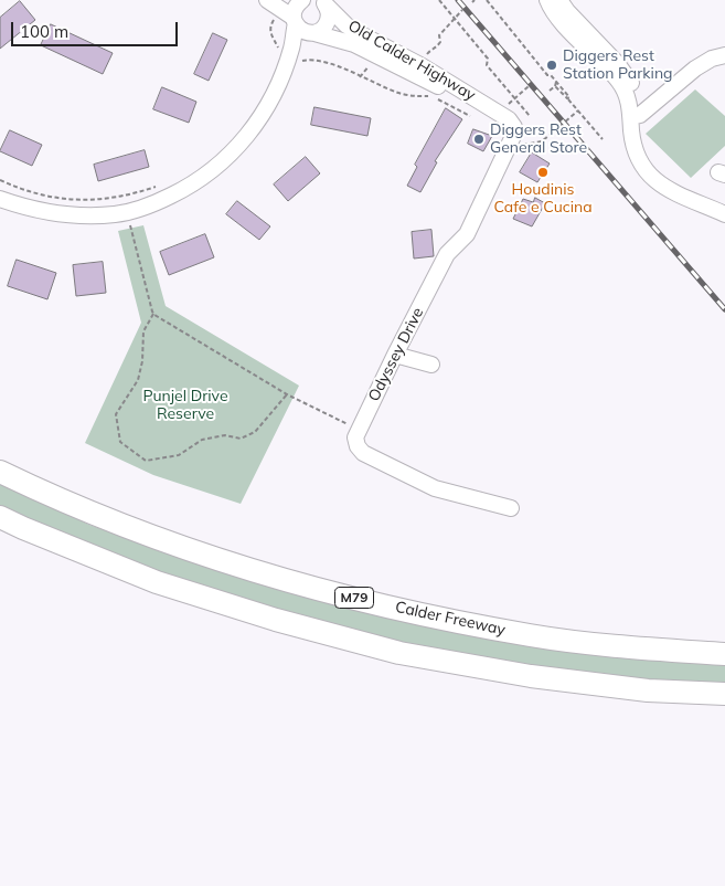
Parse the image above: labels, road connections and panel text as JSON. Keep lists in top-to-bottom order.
{
  "streets": {
    "highway": ["M79", "Calder Freeway"],
    "street": ["Old Calder Highway", "Odyssey Drive"]
  },
  "crossings": [
    ["Old Calder Highway", "Odyssey Drive"]
  ],
  "parks": ["Punjel Drive Reserve"],
  "places": ["Diggers Rest Station Parking", "Diggers Rest General Store", "Houdinis Cafe e Cucina"],
  "scale_bar": "100 m"
}
